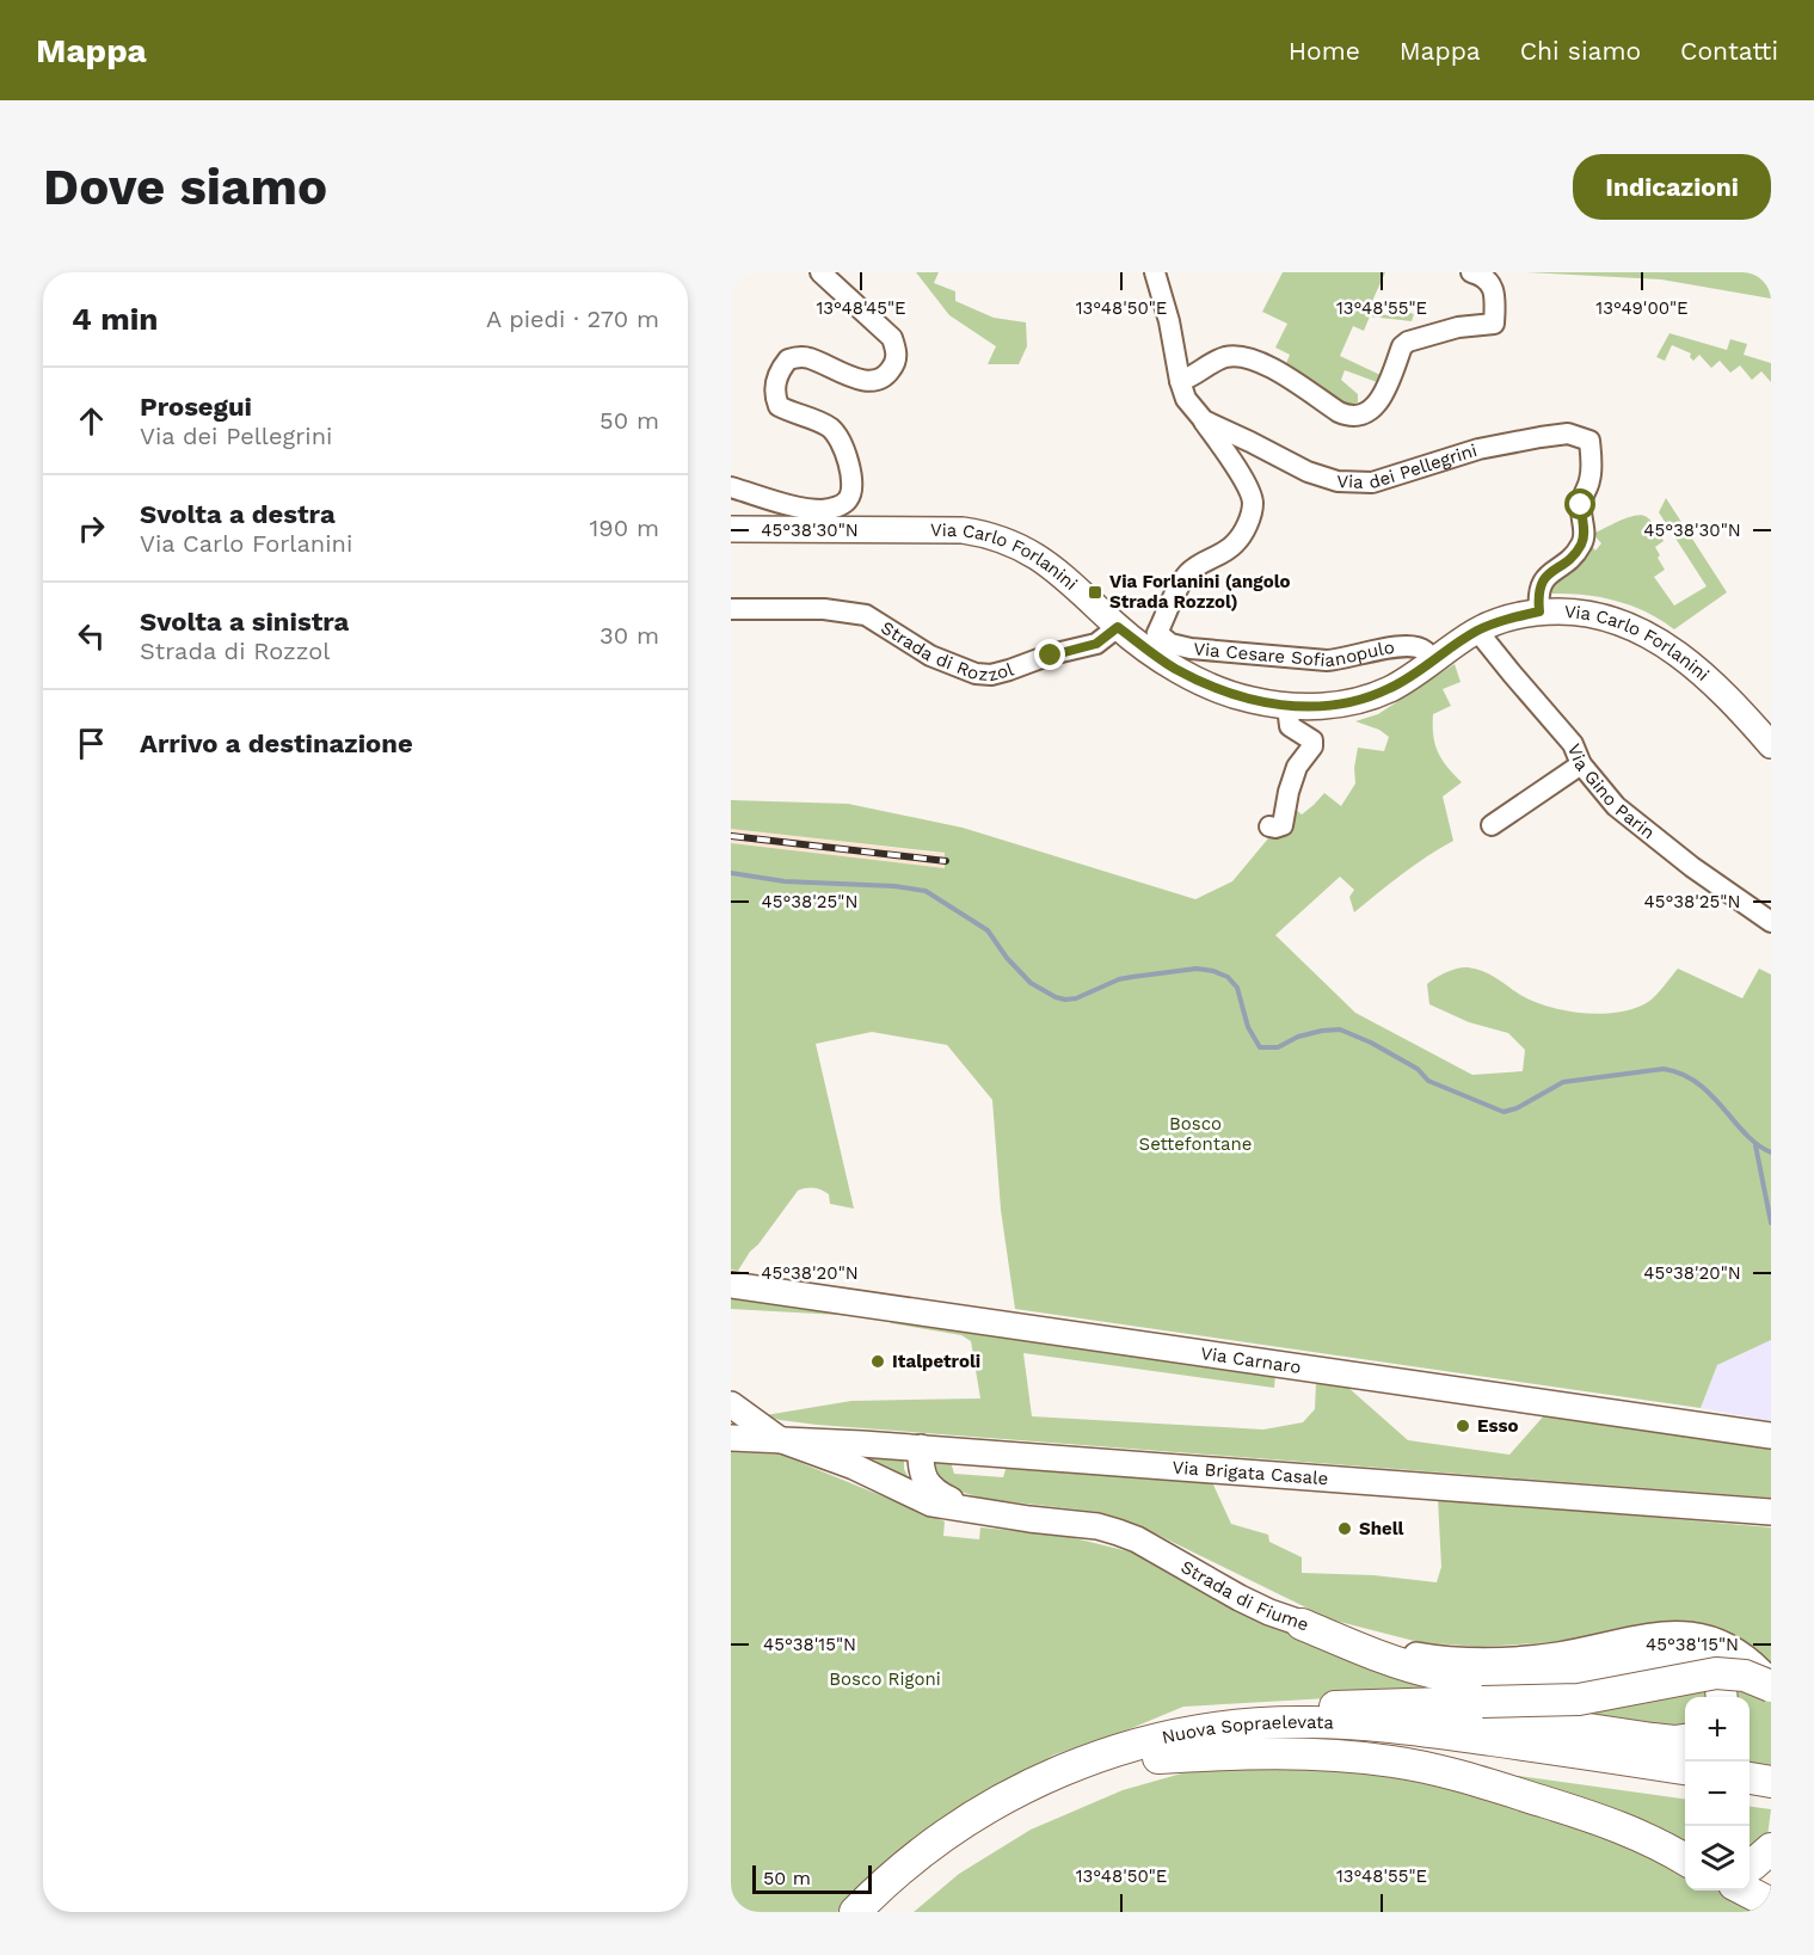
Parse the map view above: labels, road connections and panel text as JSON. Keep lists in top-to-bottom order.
{
  "streets": {
    "highway": ["Nuova Sopraelevata"],
    "main road": [
      "Via Carlo Forlanini",
      "Via Carnaro",
      "Via Brigata Casale",
      "Strada di Fiume"
    ],
    "street": [
      "Via dei Pellegrini",
      "Strada di Rozzol",
      "Via Cesare Sofianopulo",
      "Via Gino Parin"
    ]
  },
  "crossings": [
    ["Via dei Pellegrini", "Via Carlo Forlanini"],
    ["Via dei Pellegrini", "Via Cesare Sofianopulo"],
    ["Via Carlo Forlanini", "Strada di Rozzol"],
    ["Via Carlo Forlanini", "Via Cesare Sofianopulo"],
    ["Via Carlo Forlanini", "Via Gino Parin"],
    ["Via Brigata Casale", "Strada di Fiume"]
  ],
  "parks": ["Bosco Settefontane", "Bosco Rigoni"],
  "places": {
    "transit": ["Via Forlanini (angolo Strada Rozzol)"],
    "other": ["Italpetroli", "Esso", "Shell"]
  },
  "scale_bar": "50 m",
  "page": {
    "header": "Mappa",
    "nav": [
      "Home",
      "Mappa",
      "Chi siamo",
      "Contatti"
    ],
    "buttons": "Indicazioni",
    "title": "Dove siamo",
    "heading": ["4 min", "A piedi · 270 m"],
    "list": [
      ["Prosegui", "Via dei Pellegrini", "50 m"],
      ["Svolta a destra", "Via Carlo Forlanini", "190 m"],
      ["Svolta a sinistra", "Strada di Rozzol", "30 m"],
      "Arrivo a destinazione"
    ],
    "map_buttons": ["+", "−"],
    "scale": "50 m"
  },
  "coordinates": [
    "13°48'45\"E",
    "13°48'50\"E",
    "13°48'55\"E",
    "13°49'00\"E",
    "45°38'30\"N",
    "45°38'25\"N",
    "45°38'20\"N",
    "45°38'15\"N"
  ]
}
